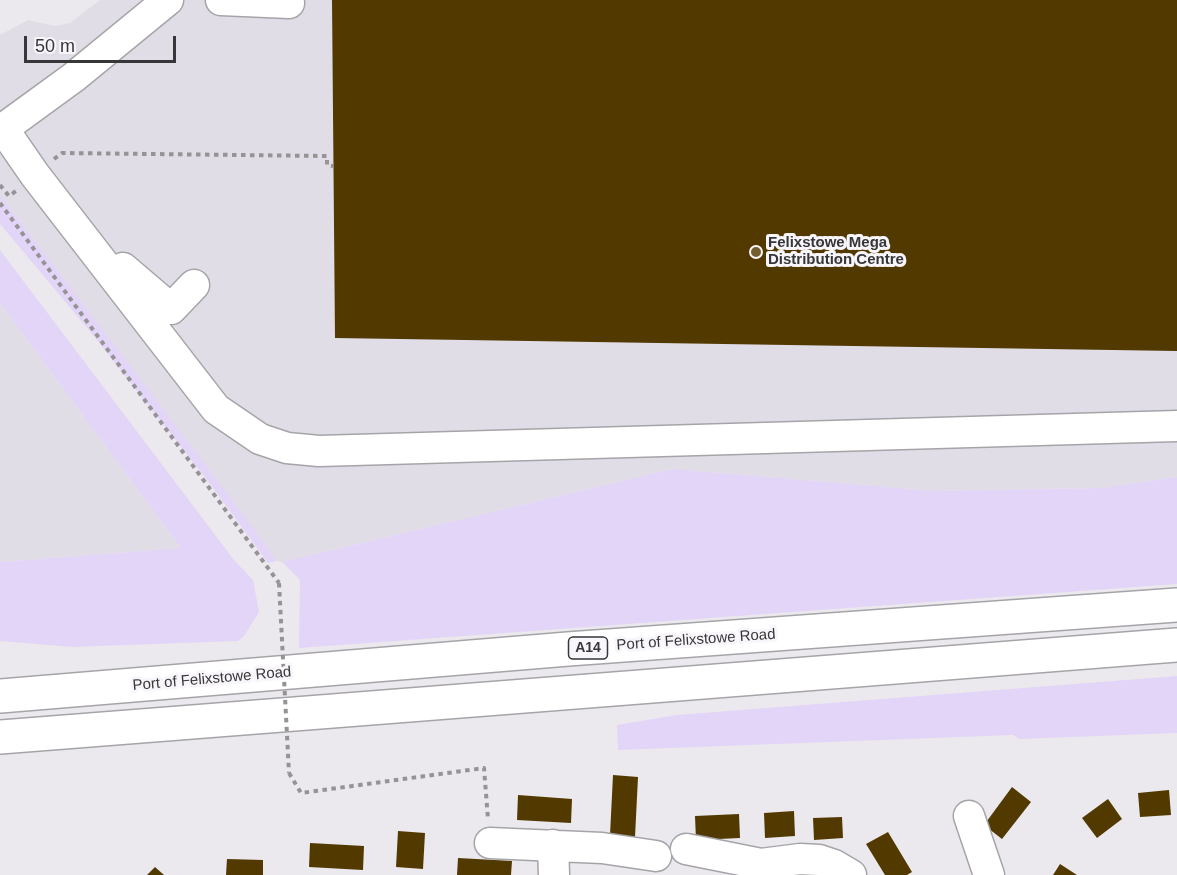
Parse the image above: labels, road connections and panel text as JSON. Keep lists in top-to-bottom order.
{
  "streets": {
    "highway": ["Port of Felixstowe Road", "A14"]
  },
  "places": ["Felixstowe Mega Distribution Centre"],
  "scale_bar": "50 m"
}
